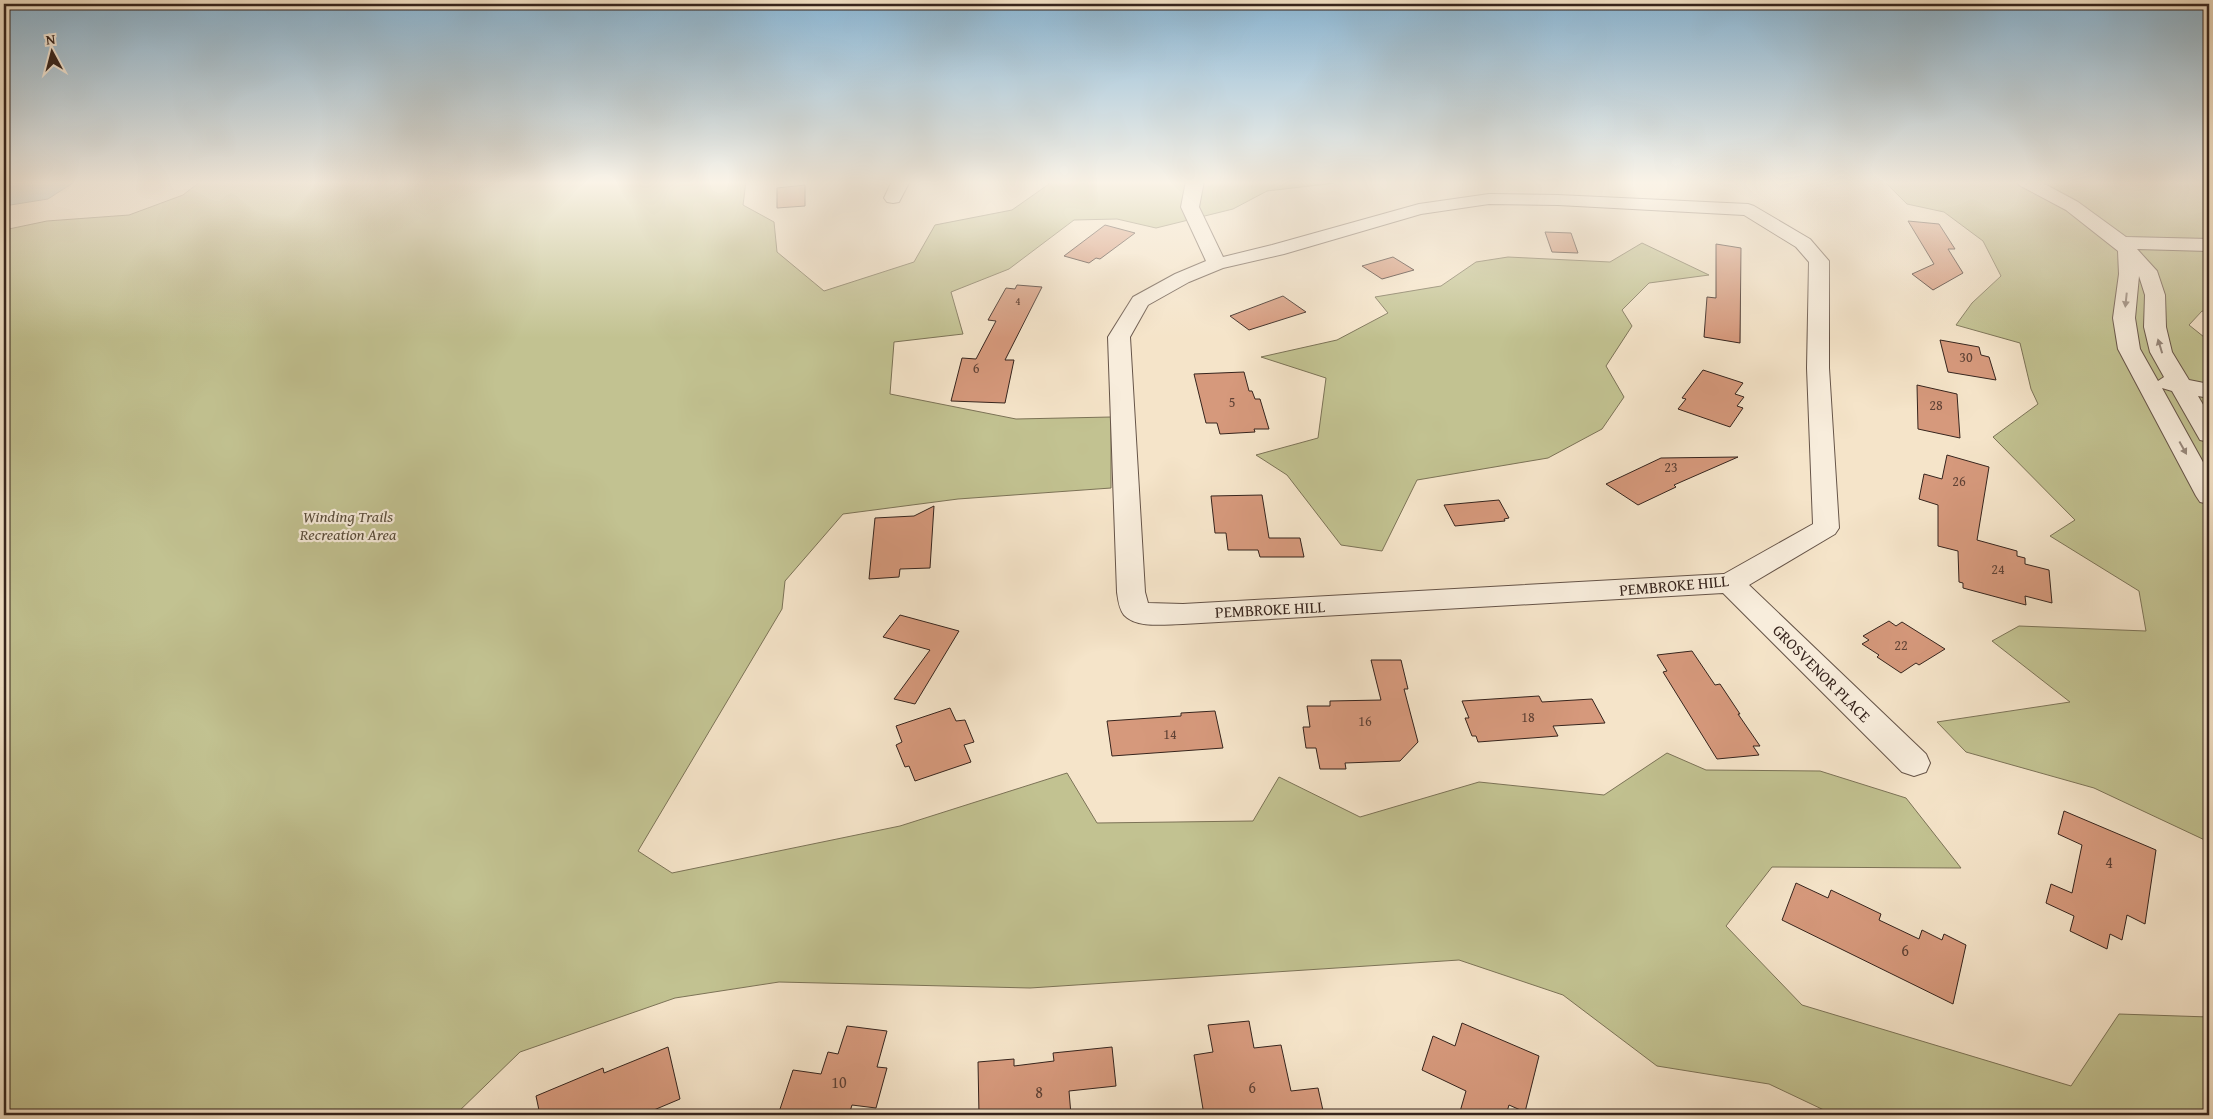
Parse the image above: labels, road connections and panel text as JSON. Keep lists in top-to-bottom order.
{
  "streets": {
    "street": ["PEMBROKE HILL", "GROSVENOR PLACE"]
  },
  "crossings": [
    ["PEMBROKE HILL", "GROSVENOR PLACE"]
  ],
  "parks": ["Winding Trails Recreation Area"],
  "house_numbers": [
    "4",
    "30",
    "6",
    "5",
    "28",
    "23",
    "26",
    "24",
    "22",
    "18",
    "16",
    "14",
    "4",
    "6",
    "10",
    "6",
    "8"
  ],
  "north": "top"
}
